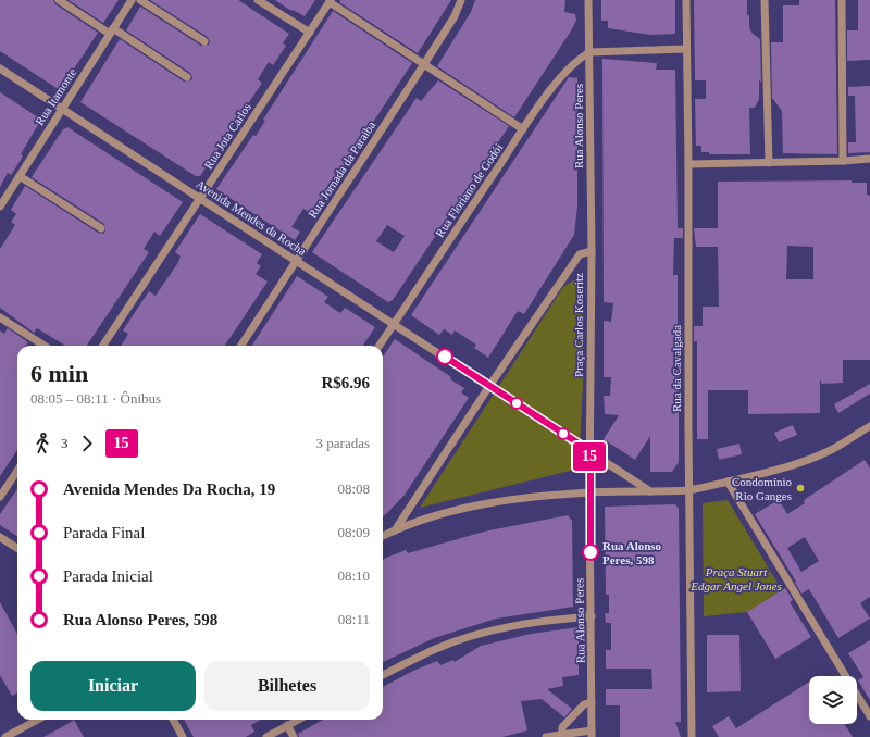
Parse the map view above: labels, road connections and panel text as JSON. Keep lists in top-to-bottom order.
{
  "streets": {
    "street": [
      "Rua Itamonte",
      "Rua Alonso Peres",
      "Rua Jota Carlos",
      "Rua Jornada da Paraiba",
      "Rua Floriano de Godói",
      "Avenida Mendes da Rocha",
      "Praça Carlos Koseritz",
      "Rua da Cavalgada"
    ]
  },
  "crossings": [
    ["Rua Itamonte", "Avenida Mendes da Rocha"],
    ["Rua Alonso Peres", "Rua Floriano de Godói"],
    ["Rua Alonso Peres", "Praça Carlos Koseritz"],
    ["Rua Jota Carlos", "Avenida Mendes da Rocha"],
    ["Rua Jornada da Paraiba", "Avenida Mendes da Rocha"],
    ["Rua Floriano de Godói", "Avenida Mendes da Rocha"],
    ["Avenida Mendes da Rocha", "Praça Carlos Koseritz"]
  ],
  "parks": ["Praça Stuart Edgar Angel Jones"],
  "places": ["Condomínio Rio Ganges", "Rua Alonso Peres, 598"],
  "lines": ["bus line 15"],
  "page": {
    "on_map": "15",
    "heading": ["6 min", "08:05 – 08:11 · Ônibus", "R$6.96"],
    "legs": ["3", "15", "3 paradas"],
    "list": [
      {
        "name": "Avenida Mendes Da Rocha, 19",
        "value": "08:08"
      },
      {
        "name": "Parada Final",
        "value": "08:09"
      },
      {
        "name": "Parada Inicial",
        "value": "08:10"
      },
      {
        "name": "Rua Alonso Peres, 598",
        "value": "08:11"
      }
    ],
    "buttons": ["Iniciar", "Bilhetes"]
  }
}
